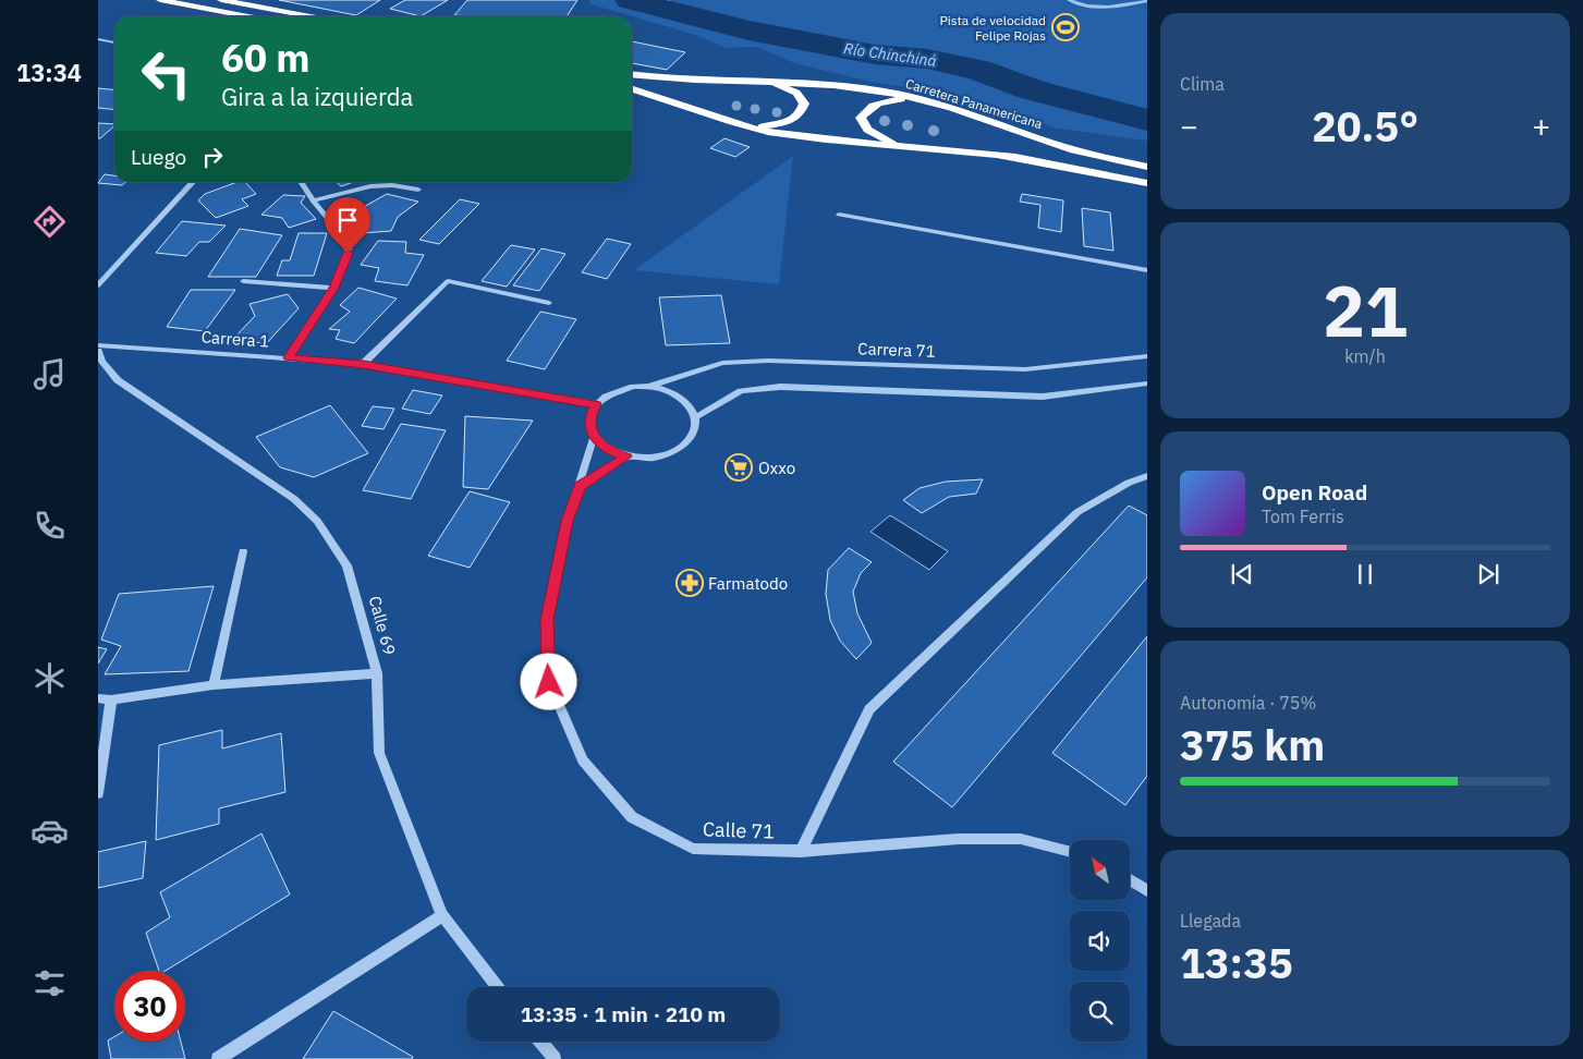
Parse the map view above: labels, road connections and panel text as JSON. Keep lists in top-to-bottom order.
{
  "streets": {
    "highway": ["Carretera Panamericana"],
    "street": [
      "Carrera 1",
      "Carrera 71",
      "Calle 69",
      "Calle 71"
    ]
  },
  "crossings": [
    ["Carrera 1", "Carrera 71"],
    ["Carrera 1", "Calle 71"],
    ["Carrera 71", "Calle 71"]
  ],
  "water": ["Río Chinchiná"],
  "places": {
    "sports": ["Pista de velocidad Felipe Rojas"],
    "supermarket": ["Oxxo"],
    "pharmacy": ["Farmatodo"]
  },
  "north": "top left",
  "page": {
    "tabs": "13:34",
    "tile": [
      "Clima",
      ["21", "km/h"],
      ["Autonomía · 75%", "375 km"],
      ["Llegada", "13:35"]
    ],
    "turn": ["60 m", "Gira a la izquierda"],
    "heat": ["−", "20.5°", "+"],
    "then": "Luego",
    "song": ["Open Road", "Tom Ferris"],
    "limit": "30",
    "trip": "13:35 · 1 min · 210 m"
  }
}
